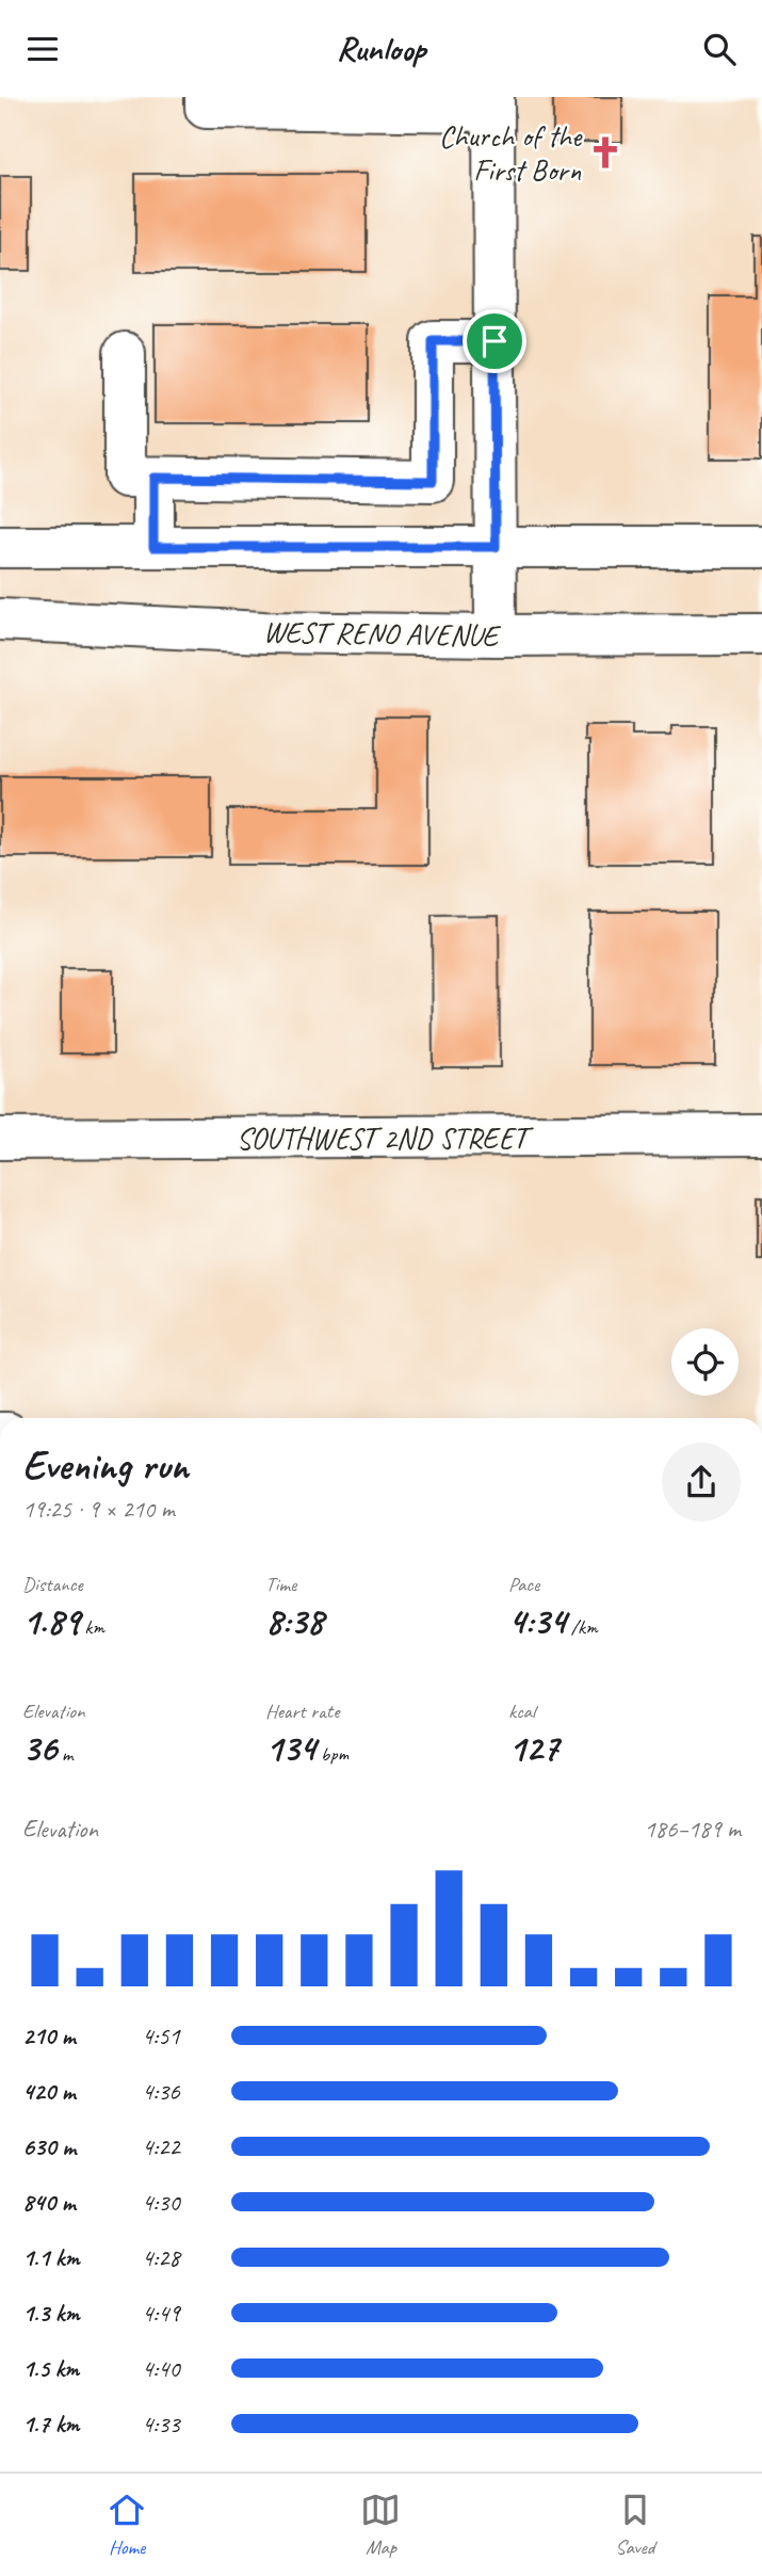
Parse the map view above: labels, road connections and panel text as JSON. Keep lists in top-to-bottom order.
{
  "streets": {
    "main road": ["WEST RENO AVENUE", "SOUTHWEST 2ND STREET"]
  },
  "places": {
    "church": ["Church of the First Born"]
  },
  "page": {
    "header": "Runloop",
    "heading": ["Evening run", "19:25 · 9 × 210 m"],
    "stats": [
      ["Distance", "1.89 km"],
      ["Time", "8:38"],
      ["Pace", "4:34 /km"],
      ["Elevation", "36 m"],
      ["Heart rate", "134 bpm"],
      ["kcal", "127"]
    ],
    "chart": ["Elevation", "186–189 m"],
    "list": [
      {
        "name": "210 m",
        "note": "4:51"
      },
      {
        "name": "420 m",
        "note": "4:36"
      },
      {
        "name": "630 m",
        "note": "4:22"
      },
      {
        "name": "840 m",
        "note": "4:30"
      },
      {
        "name": "1.1 km",
        "note": "4:28"
      },
      {
        "name": "1.3 km",
        "note": "4:49"
      },
      {
        "name": "1.5 km",
        "note": "4:40"
      },
      {
        "name": "1.7 km",
        "note": "4:33"
      }
    ],
    "tabs": ["Home", "Map", "Saved"]
  }
}
